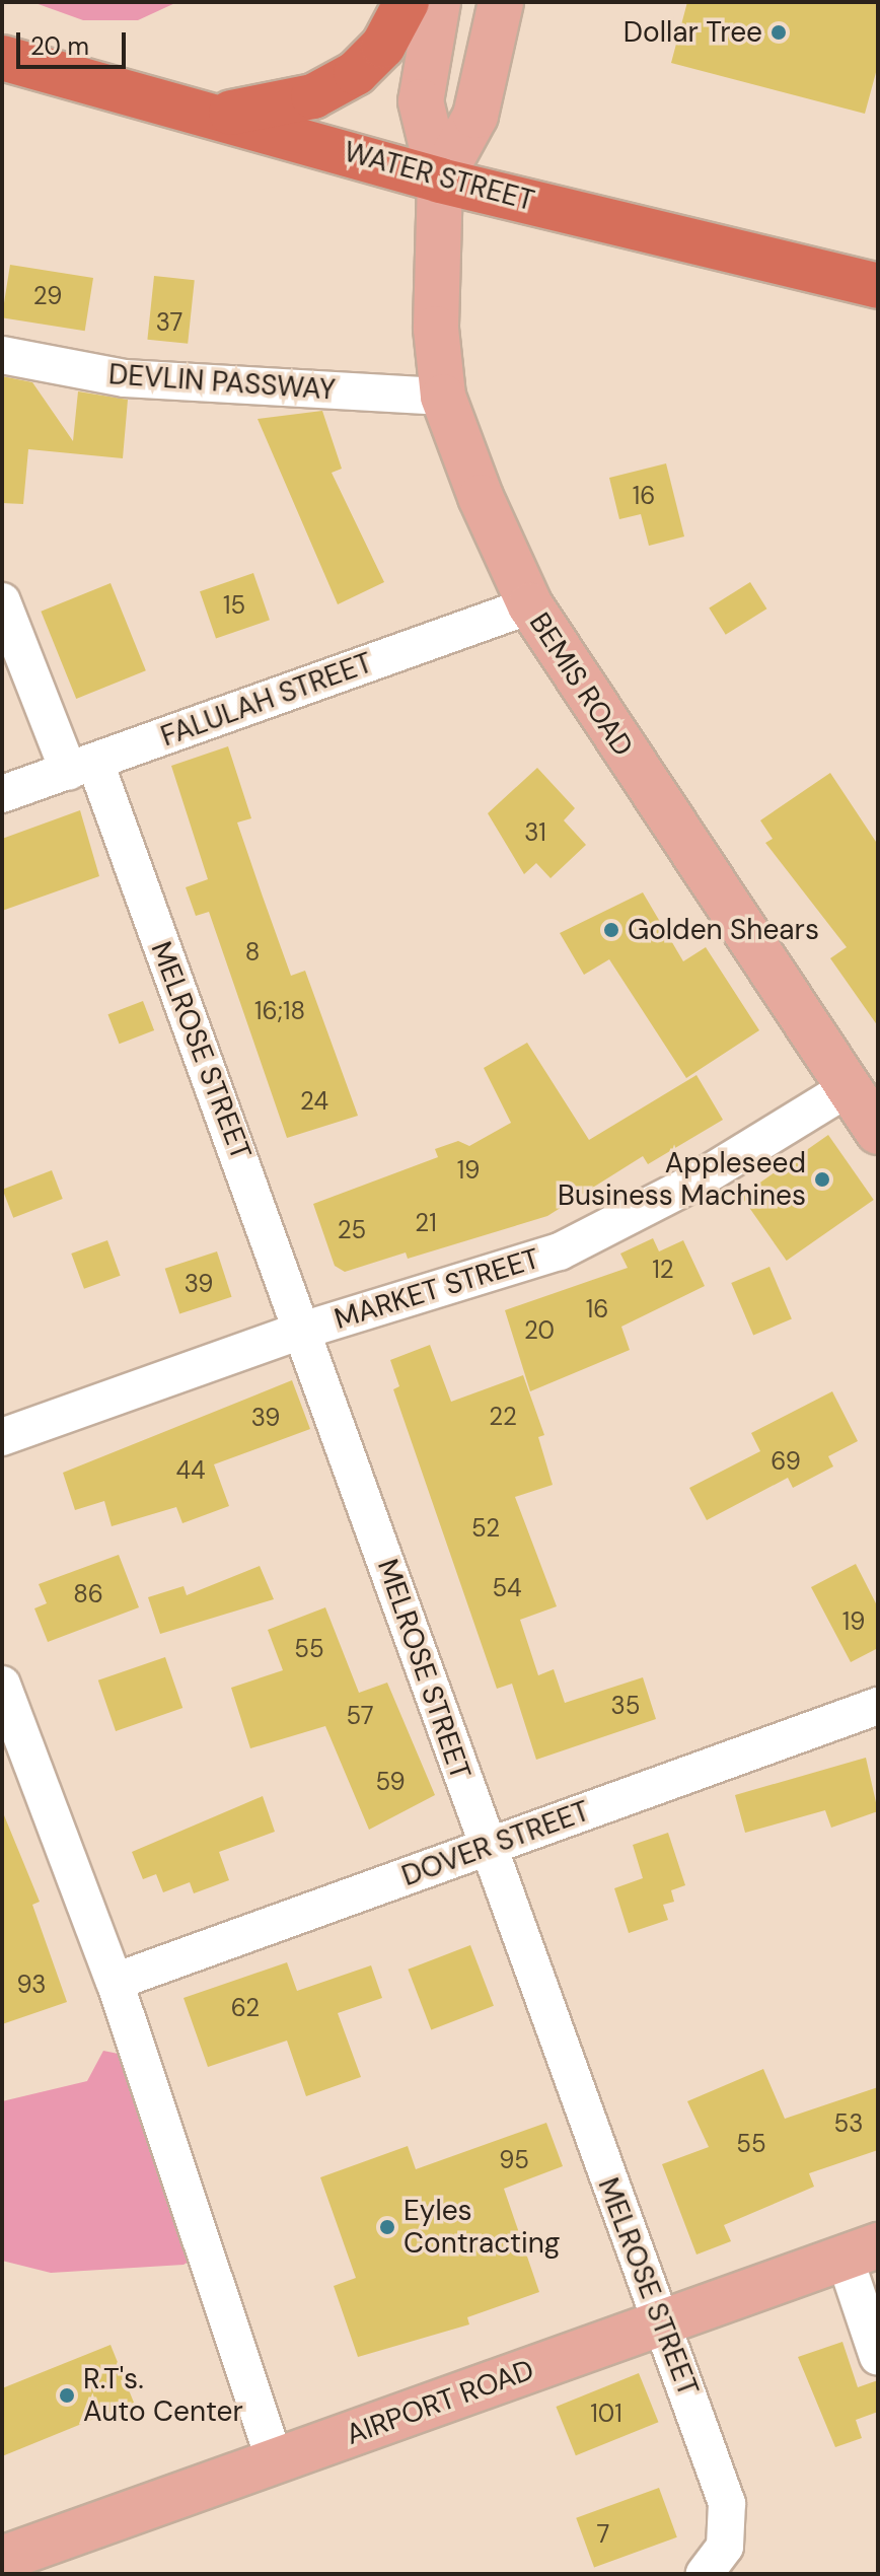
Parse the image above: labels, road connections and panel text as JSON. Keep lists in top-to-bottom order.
{
  "streets": {
    "highway": ["WATER STREET"],
    "main road": ["BEMIS ROAD", "AIRPORT ROAD"],
    "street": [
      "DEVLIN PASSWAY",
      "FALULAH STREET",
      "MELROSE STREET",
      "MARKET STREET",
      "DOVER STREET"
    ]
  },
  "crossings": [
    ["WATER STREET", "BEMIS ROAD"],
    ["DEVLIN PASSWAY", "BEMIS ROAD"],
    ["BEMIS ROAD", "FALULAH STREET"],
    ["BEMIS ROAD", "MARKET STREET"],
    ["FALULAH STREET", "MELROSE STREET"],
    ["MELROSE STREET", "MARKET STREET"],
    ["MELROSE STREET", "DOVER STREET"],
    ["MELROSE STREET", "AIRPORT ROAD"]
  ],
  "places": [
    "Dollar Tree",
    "Golden Shears",
    "Appleseed Business Machines",
    "Eyles Contracting",
    "R.T's. Auto Center"
  ],
  "house_numbers": [
    "29",
    "37",
    "16",
    "15",
    "31",
    "8",
    "16;18",
    "24",
    "19",
    "21",
    "25",
    "12",
    "39",
    "16",
    "20",
    "22",
    "39",
    "69",
    "44",
    "52",
    "54",
    "86",
    "19",
    "55",
    "35",
    "57",
    "59",
    "93",
    "62",
    "53",
    "55",
    "95",
    "101",
    "7"
  ],
  "scale_bar": "20 m"
}
